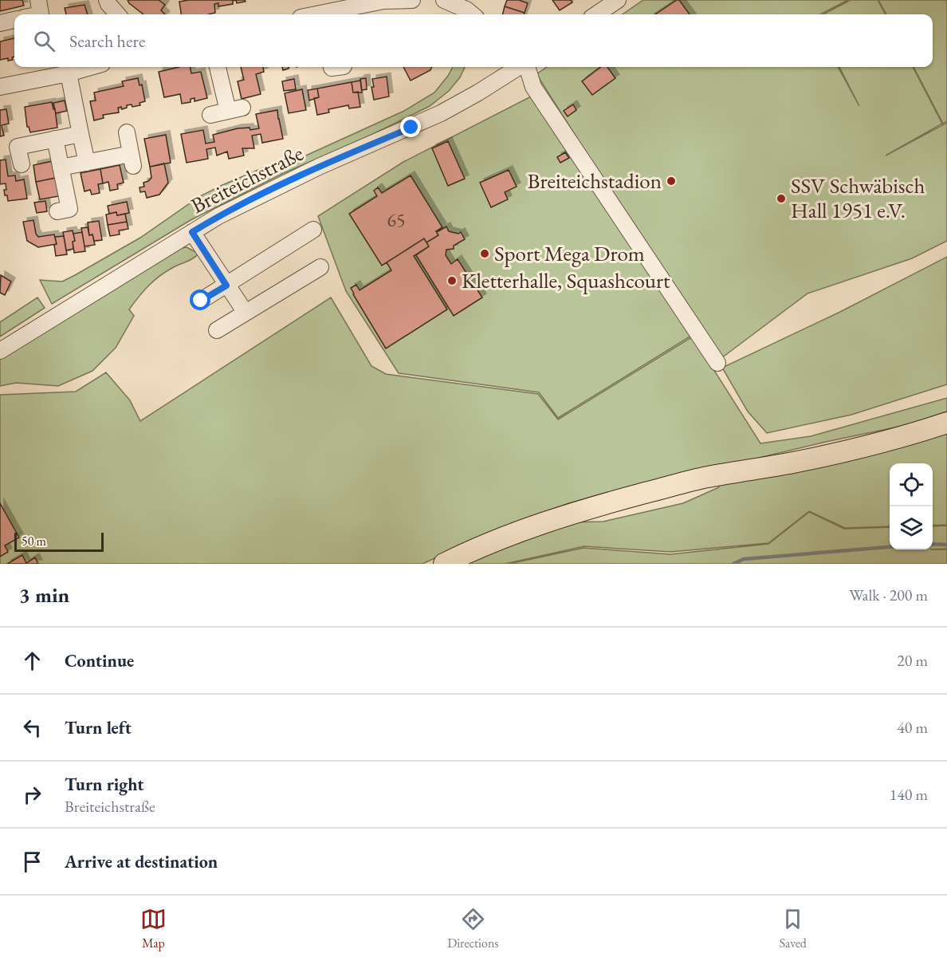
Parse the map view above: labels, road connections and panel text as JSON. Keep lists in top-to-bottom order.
{
  "streets": {
    "street": ["Breiteichstraße"]
  },
  "places": [
    "Breiteichstadion",
    "SSV Schwäbisch Hall 1951 e.V.",
    "Sport Mega Drom",
    "Kletterhalle, Squashcourt"
  ],
  "house_numbers": ["65"],
  "scale_bar": "50 m",
  "page": {
    "search": "Search here",
    "scale": "50 m",
    "heading": ["3 min", "Walk · 200 m"],
    "list": [
      ["Continue", "20 m"],
      ["Turn left", "40 m"],
      ["Turn right", "Breiteichstraße", "140 m"],
      "Arrive at destination"
    ],
    "nav": ["Map", "Directions", "Saved"]
  }
}
